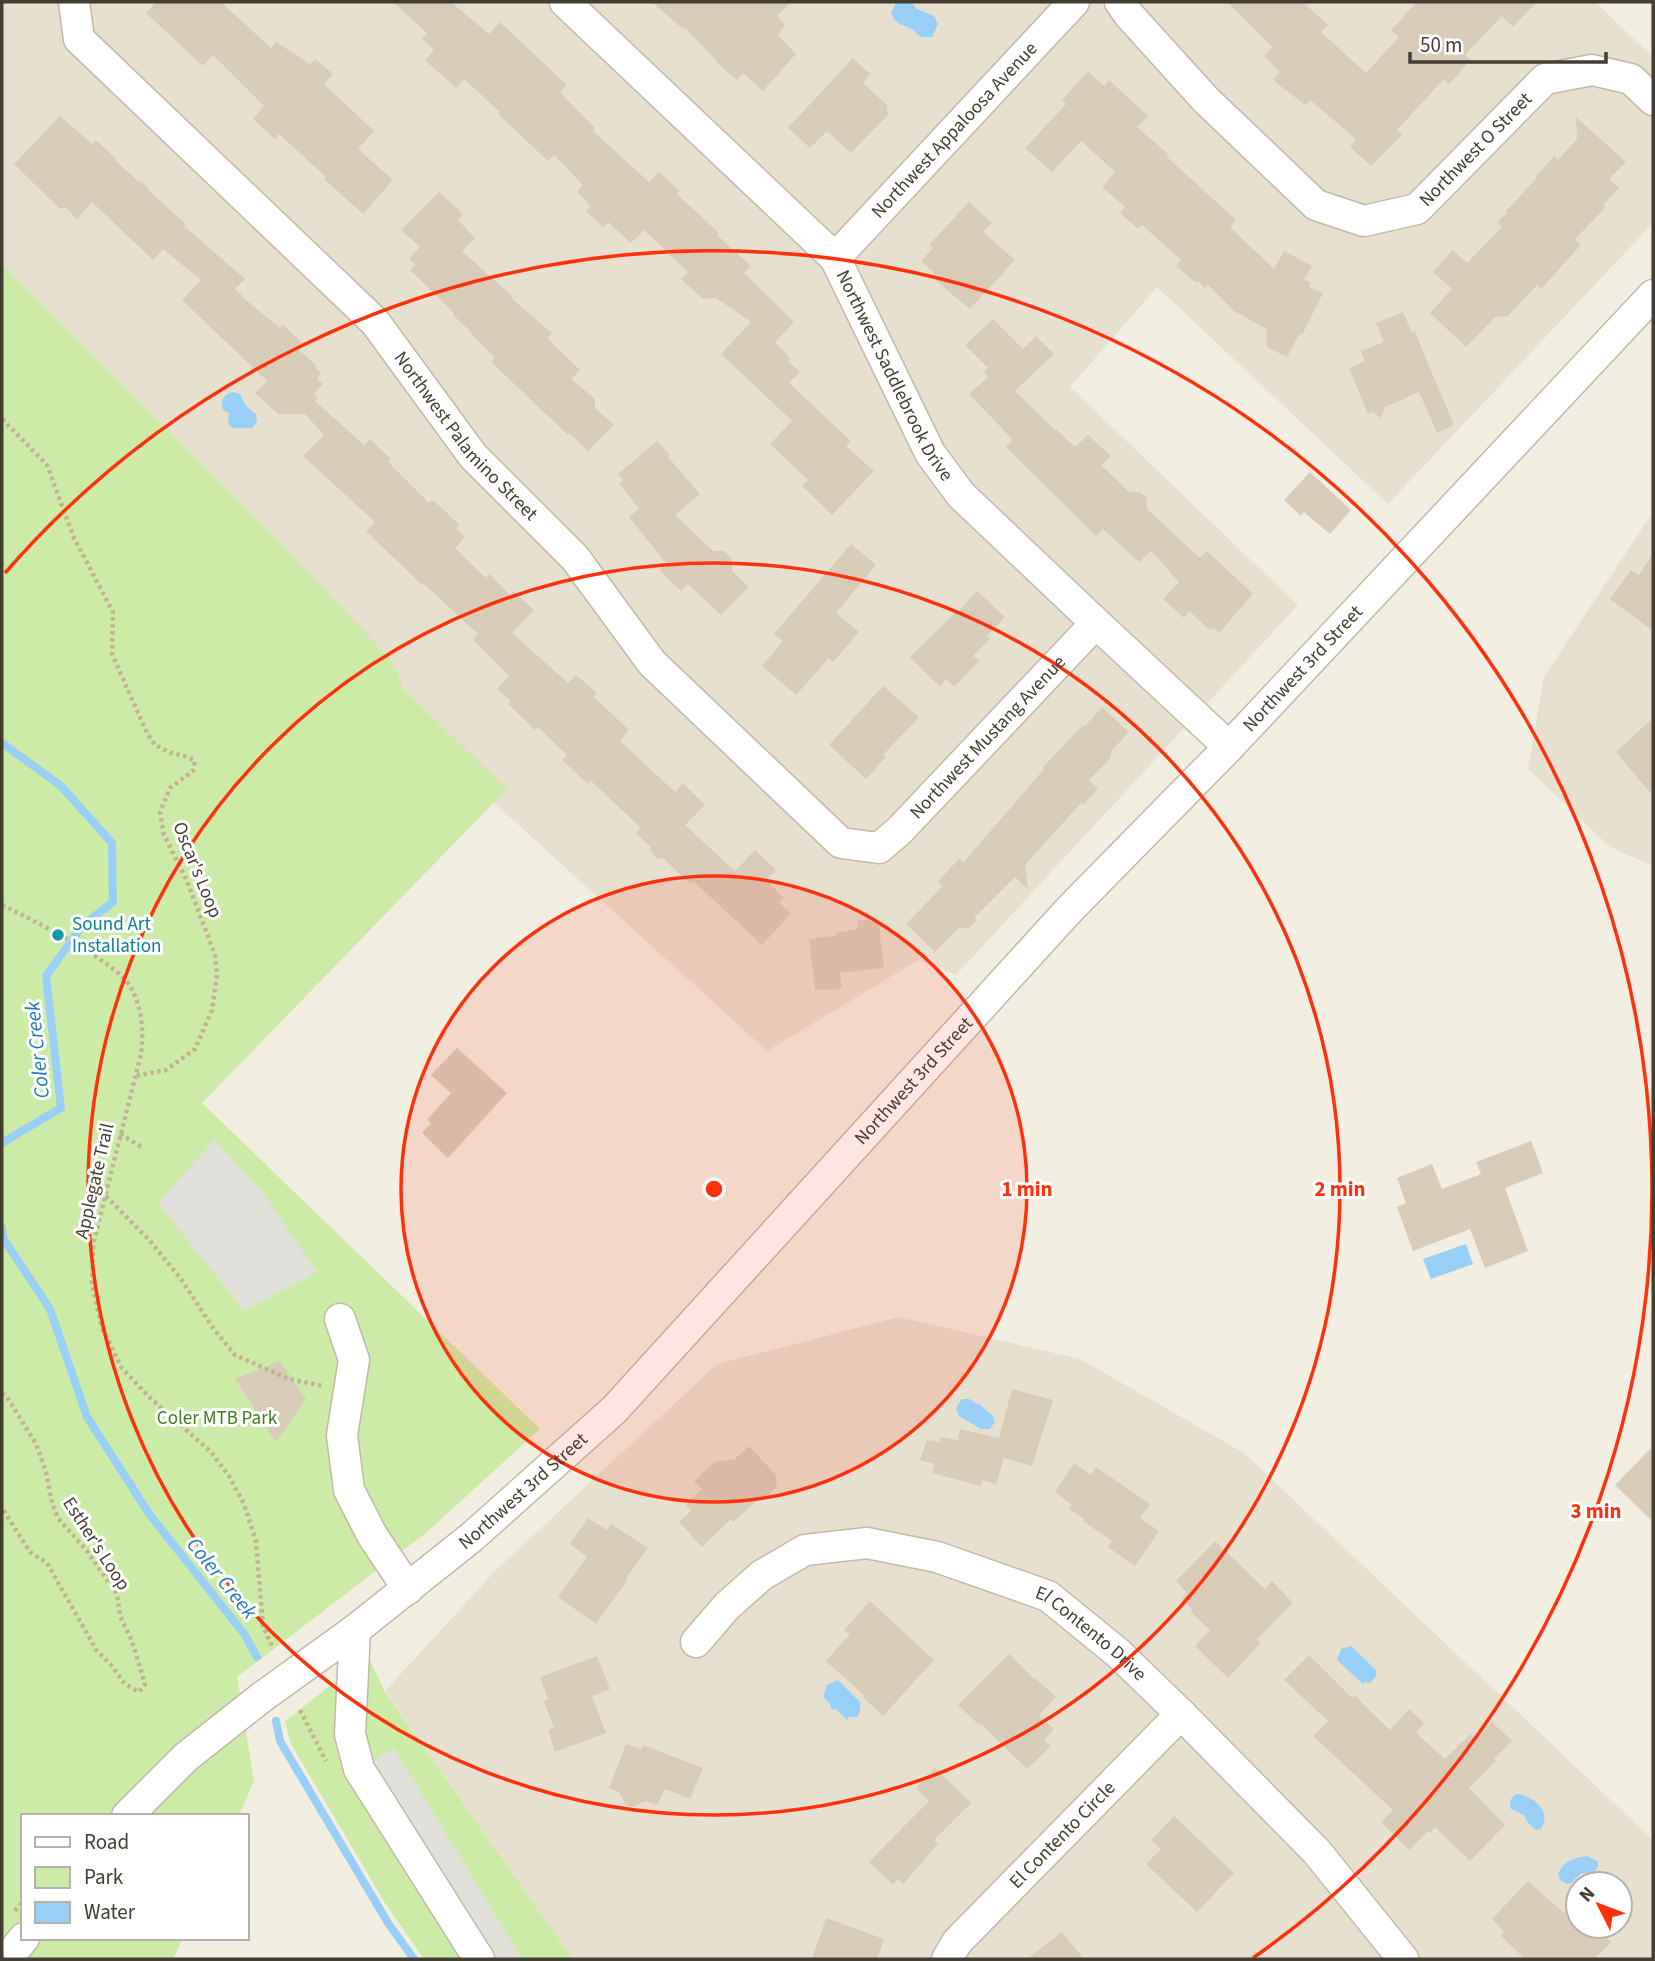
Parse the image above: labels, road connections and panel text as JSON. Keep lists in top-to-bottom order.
{
  "streets": {
    "street": [
      "Northwest Appaloosa Avenue",
      "Northwest O Street",
      "Northwest Saddlebrook Drive",
      "Northwest Palamino Street",
      "Northwest 3rd Street",
      "Northwest Mustang Avenue",
      "El Contento Drive",
      "El Contento Circle"
    ],
    "path": ["Oscar's Loop", "Applegate Trail", "Esther's Loop"]
  },
  "crossings": [
    ["Northwest Appaloosa Avenue", "Northwest Saddlebrook Drive"],
    ["Northwest Saddlebrook Drive", "Northwest 3rd Street"],
    ["Northwest Saddlebrook Drive", "Northwest Mustang Avenue"],
    ["Northwest Palamino Street", "Northwest Mustang Avenue"],
    ["Oscar's Loop", "Applegate Trail"],
    ["El Contento Drive", "El Contento Circle"]
  ],
  "water": ["Coler Creek"],
  "parks": ["Coler MTB Park"],
  "places": ["Sound Art Installation"],
  "legend": ["Road", "Park", "Water"],
  "scale_bar": "50 m",
  "north": "top left",
  "rings": ["1 min", "2 min", "3 min"]
}
